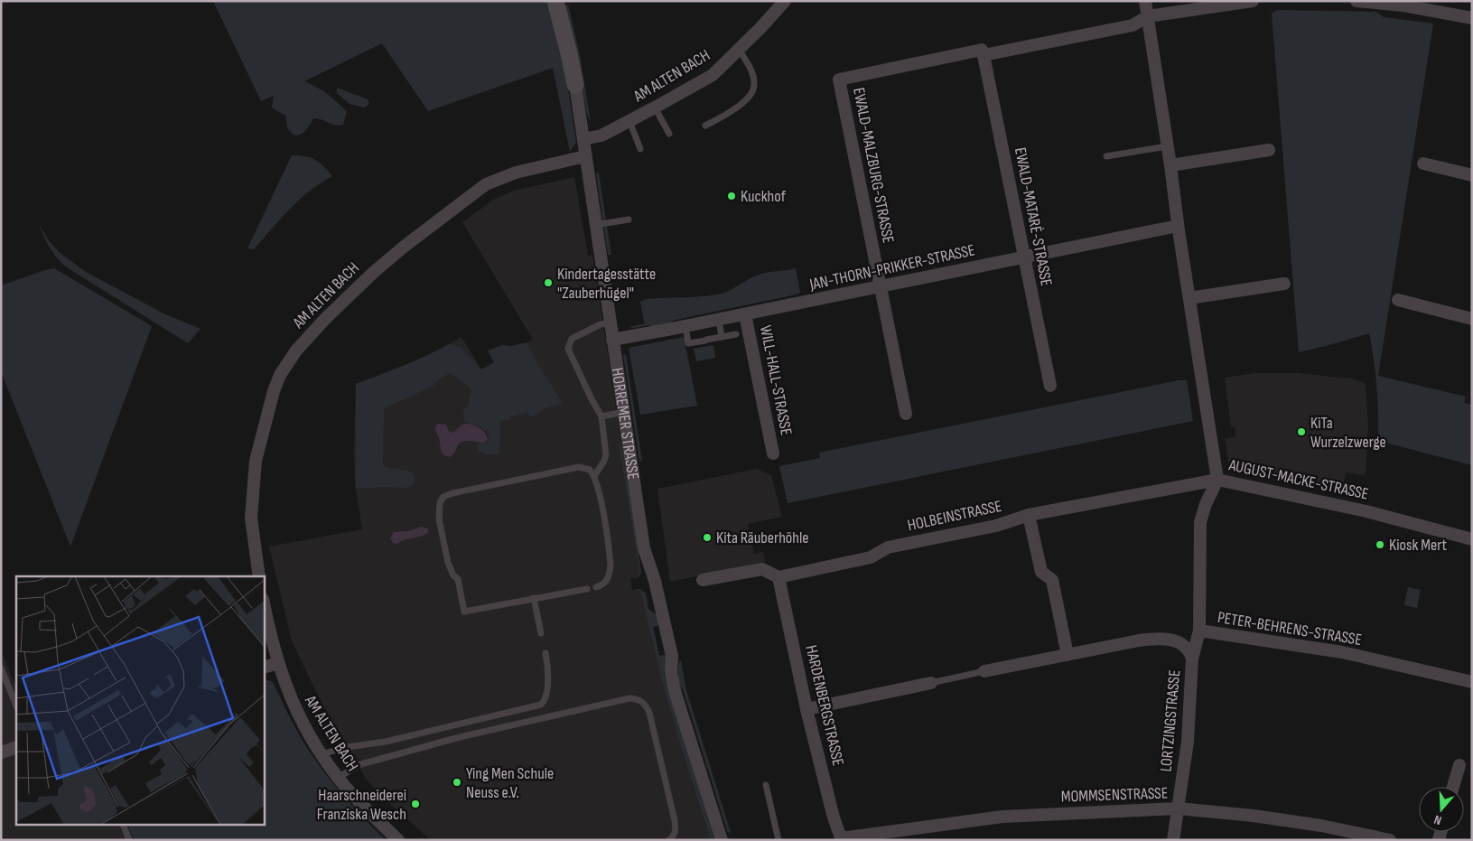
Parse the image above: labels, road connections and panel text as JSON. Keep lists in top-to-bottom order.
{
  "streets": {
    "main road": ["HORREMER STRASSE"],
    "street": [
      "AM ALTEN BACH",
      "EWALD-MALZBURG-STRASSE",
      "EWALD-MATARÉ-STRASSE",
      "JAN-THORN-PRIKKER-STRASSE",
      "WILL-HALL-STRASSE",
      "AUGUST-MACKE-STRASSE",
      "HOLBEINSTRASSE",
      "PETER-BEHRENS-STRASSE",
      "HARDENBERGSTRASSE",
      "LORTZINGSTRASSE",
      "MOMMSENSTRASSE"
    ]
  },
  "crossings": [
    ["AM ALTEN BACH", "HORREMER STRASSE"],
    ["EWALD-MALZBURG-STRASSE", "EWALD-MATARÉ-STRASSE"],
    ["EWALD-MALZBURG-STRASSE", "JAN-THORN-PRIKKER-STRASSE"],
    ["EWALD-MALZBURG-STRASSE", "AUGUST-MACKE-STRASSE"],
    ["EWALD-MATARÉ-STRASSE", "JAN-THORN-PRIKKER-STRASSE"],
    ["JAN-THORN-PRIKKER-STRASSE", "WILL-HALL-STRASSE"],
    ["JAN-THORN-PRIKKER-STRASSE", "HORREMER STRASSE"],
    ["JAN-THORN-PRIKKER-STRASSE", "AUGUST-MACKE-STRASSE"],
    ["AUGUST-MACKE-STRASSE", "HOLBEINSTRASSE"],
    ["AUGUST-MACKE-STRASSE", "PETER-BEHRENS-STRASSE"],
    ["HOLBEINSTRASSE", "PETER-BEHRENS-STRASSE"],
    ["HOLBEINSTRASSE", "HARDENBERGSTRASSE"],
    ["PETER-BEHRENS-STRASSE", "LORTZINGSTRASSE"],
    ["HARDENBERGSTRASSE", "MOMMSENSTRASSE"],
    ["LORTZINGSTRASSE", "MOMMSENSTRASSE"]
  ],
  "places": [
    "Kuckhof",
    "Kindertagesstätte \"Zauberhügel\"",
    "KiTa Wurzelzwerge",
    "Kita Räuberhöhle",
    "Kiosk Mert",
    "Ying Men Schule Neuss e.V.",
    "Haarschneiderei Franziska Wesch"
  ],
  "north": "bottom"
}
